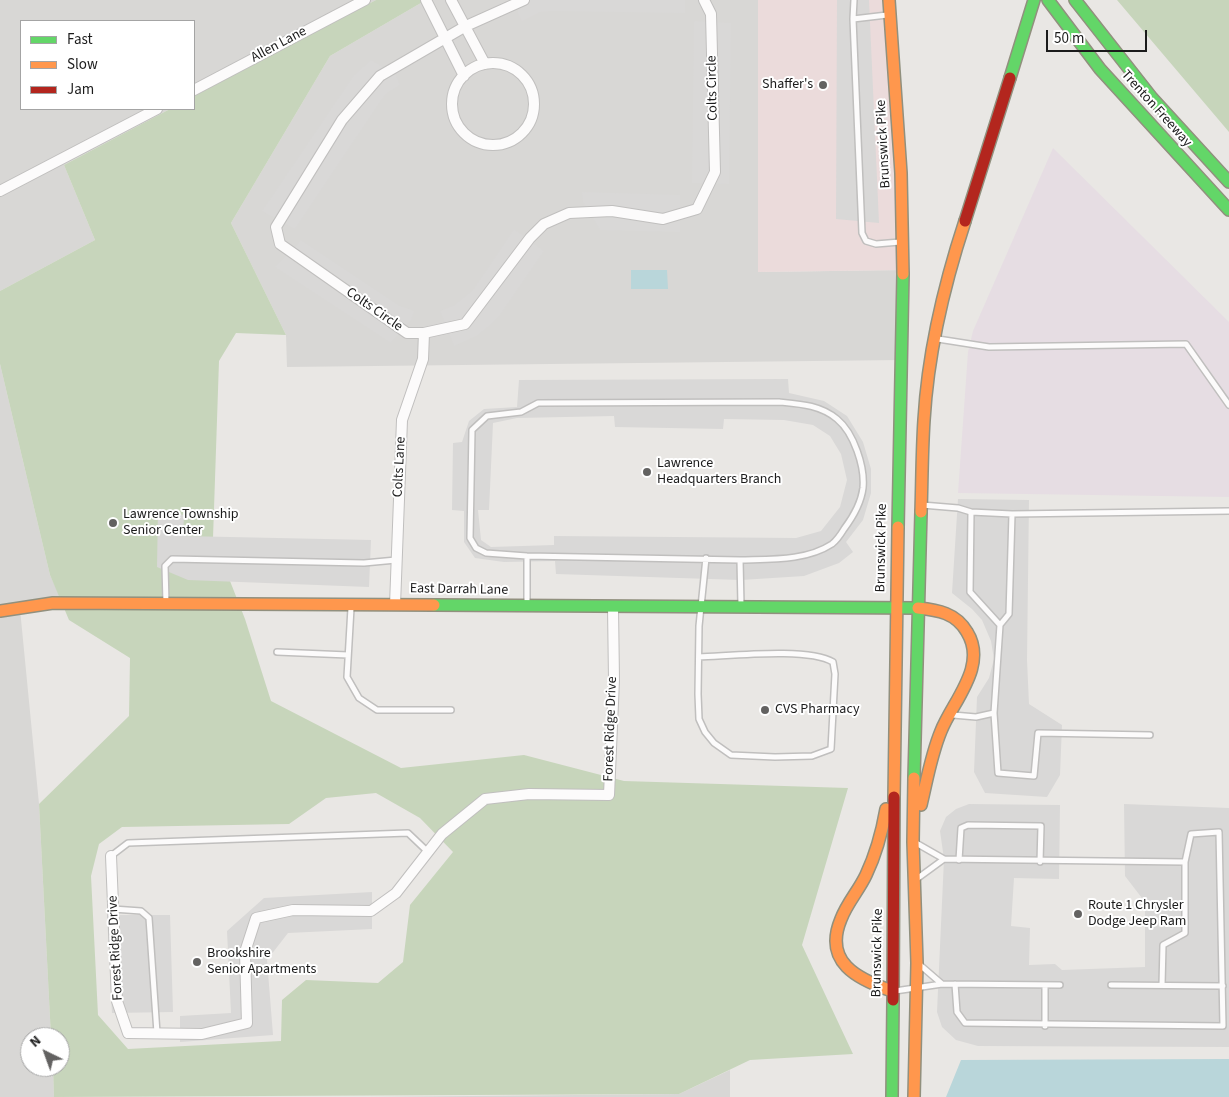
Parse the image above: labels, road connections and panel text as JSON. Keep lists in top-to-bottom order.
{
  "streets": {
    "main road": ["Trenton Freeway", "Brunswick Pike", "East Darrah Lane"],
    "street": [
      "Allen Lane",
      "Colts Circle",
      "Colts Lane",
      "Forest Ridge Drive"
    ]
  },
  "crossings": [
    ["Colts Circle", "Colts Lane"],
    ["Brunswick Pike", "East Darrah Lane"],
    ["Colts Lane", "East Darrah Lane"],
    ["East Darrah Lane", "Forest Ridge Drive"]
  ],
  "places": [
    "Shaffer's",
    "Lawrence Headquarters Branch",
    "Lawrence Township Senior Center",
    "CVS Pharmacy",
    "Route 1 Chrysler Dodge Jeep Ram",
    "Brookshire Senior Apartments"
  ],
  "legend": ["Fast", "Slow", "Jam"],
  "scale_bar": "50 m",
  "north": "top left"
}
